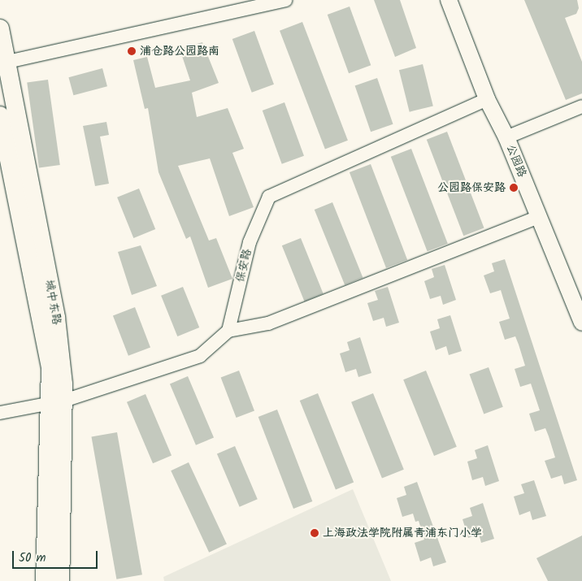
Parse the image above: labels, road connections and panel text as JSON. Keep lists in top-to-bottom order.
{
  "streets": {
    "main road": ["城中东路"],
    "street": ["公园路", "保安路"]
  },
  "crossings": [
    ["公园路", "保安路"]
  ],
  "places": ["浦仓路公园路南", "公园路保安路", "上海政法学院附属青浦东门小学"],
  "scale_bar": "50 m"
}
